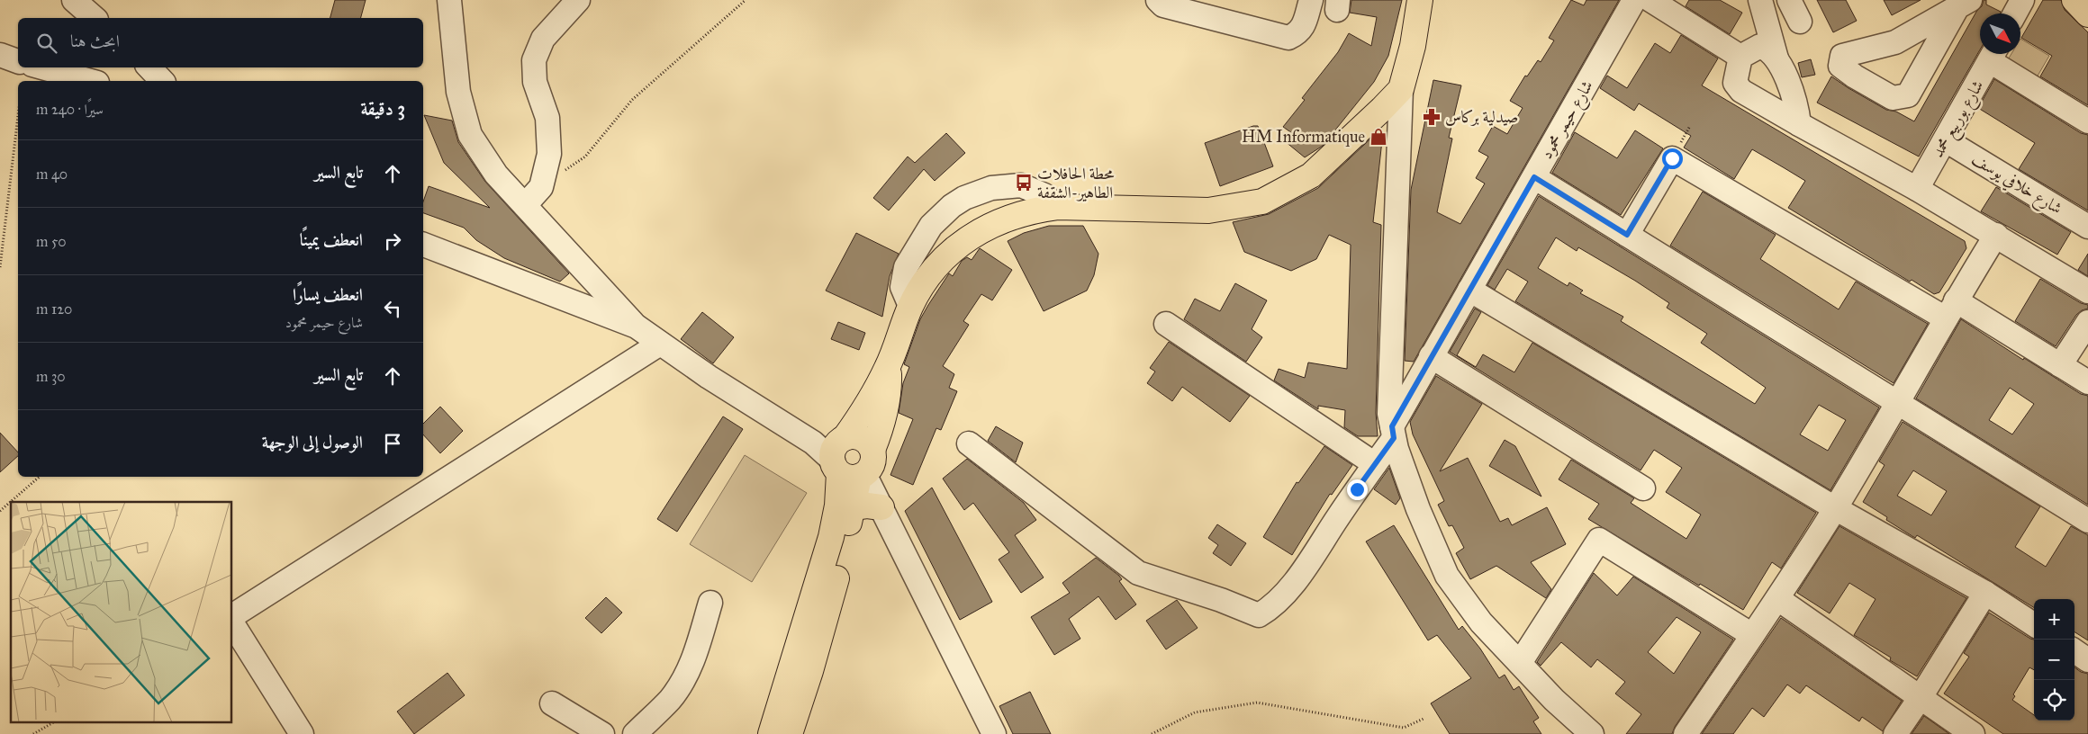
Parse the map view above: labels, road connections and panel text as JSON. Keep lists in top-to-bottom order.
{
  "streets": {
    "street": ["شارع بوربيع محمد", "شارع حيمر محمود", "شارع خلافي يوسف"]
  },
  "crossings": [
    ["شارع بوربيع محمد", "شارع خلافي يوسف"]
  ],
  "places": {
    "pharmacy": ["صيدلية بركاس"],
    "shop": ["HM Informatique"],
    "bus stop": ["محطة الحافلات الطاهير-الشقفة"]
  },
  "north": "bottom right",
  "page": {
    "search": "ابحث هنا",
    "heading": ["3 دقيقة", "سيرًا · 240 m"],
    "list": [
      ["تابع السير", "40 m"],
      ["انعطف يمينًا", "50 m"],
      ["انعطف يسارًا", "شارع حيمر محمود", "120 m"],
      ["تابع السير", "30 m"],
      "الوصول إلى الوجهة"
    ],
    "map_buttons": ["+", "−"]
  }
}
